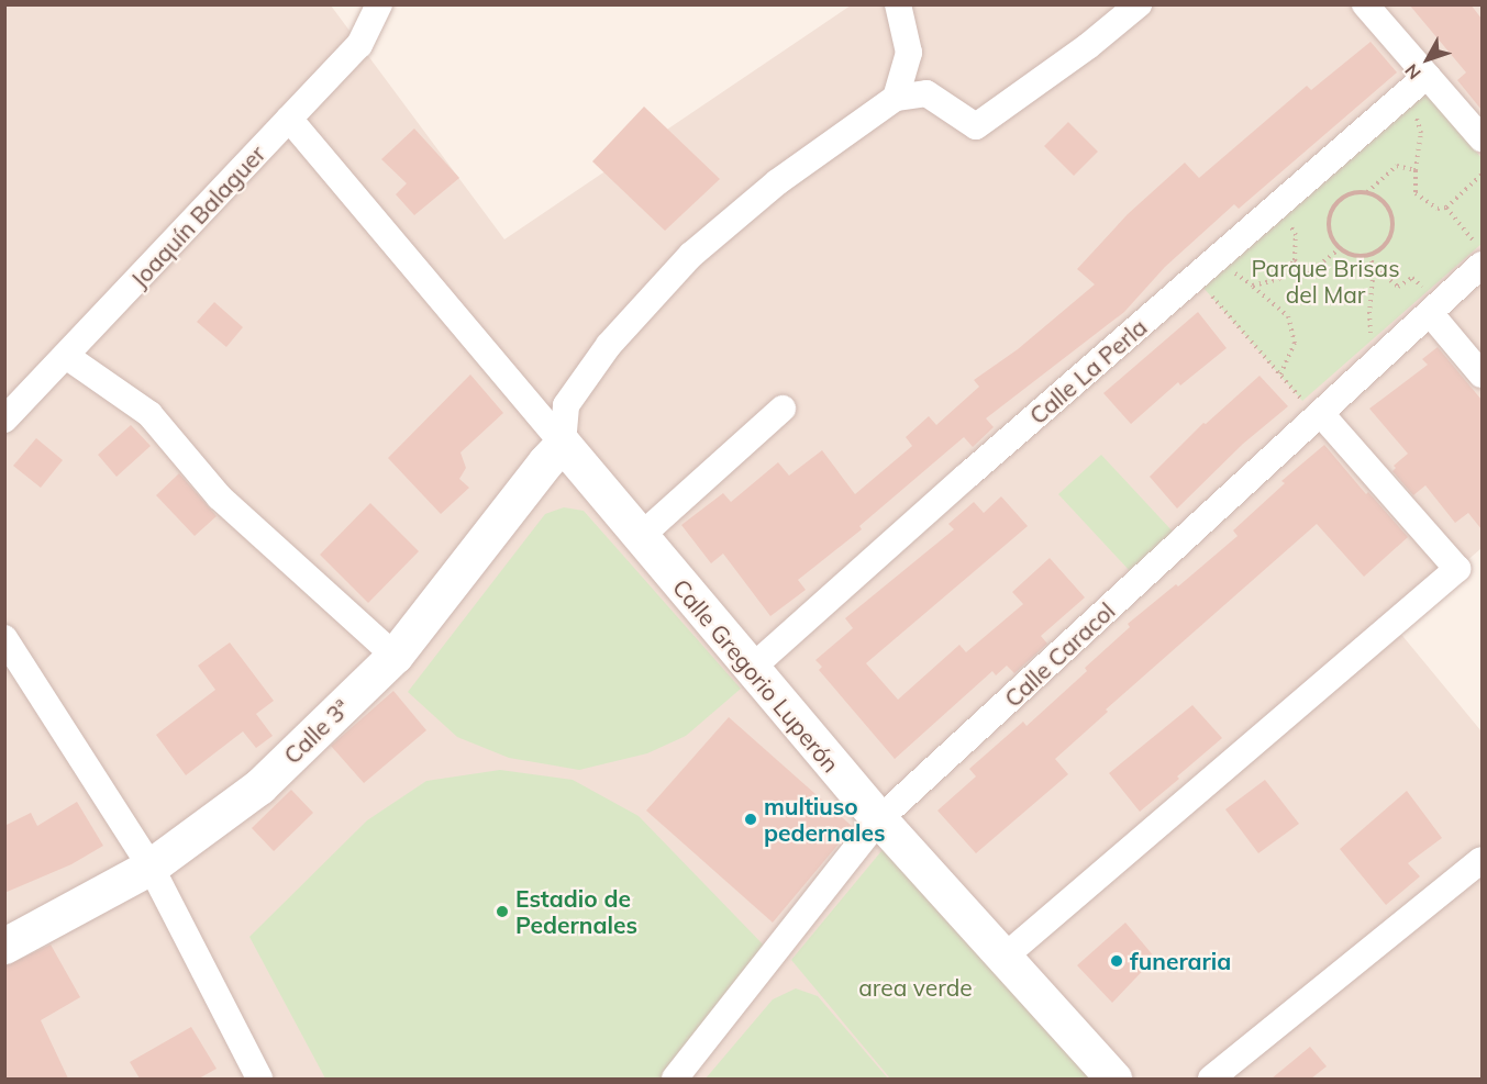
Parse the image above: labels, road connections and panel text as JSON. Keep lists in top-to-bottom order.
{
  "streets": {
    "street": [
      "Joaquín Balaguer",
      "Calle La Perla",
      "Calle Caracol",
      "Calle Gregorio Luperón",
      "Calle 3ª"
    ]
  },
  "crossings": [
    ["Calle La Perla", "Calle Gregorio Luperón"],
    ["Calle Caracol", "Calle Gregorio Luperón"],
    ["Calle Gregorio Luperón", "Calle 3ª"]
  ],
  "parks": ["Parque Brisas del Mar", "area verde"],
  "places": ["multiuso pedernales", "Estadio de Pedernales", "funeraria"],
  "north": "bottom left"
}
